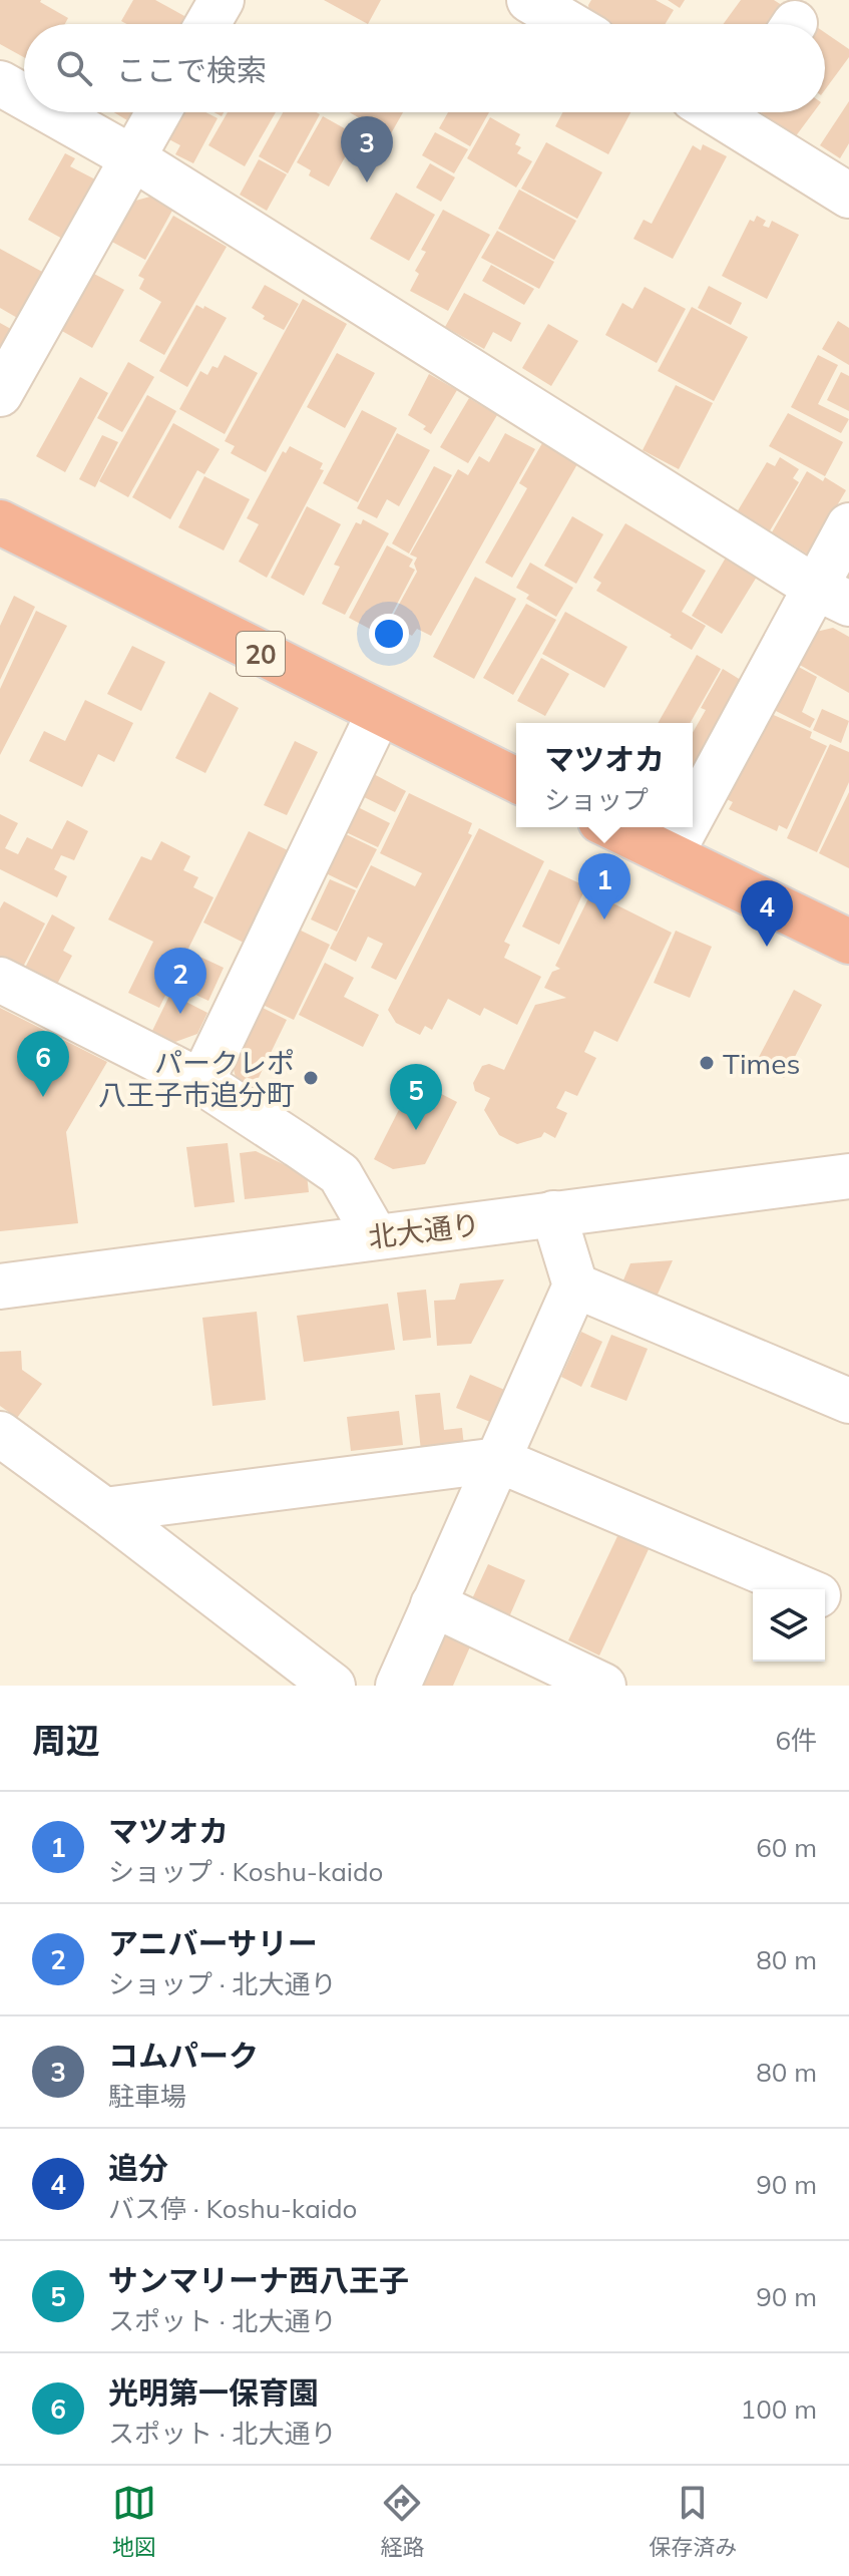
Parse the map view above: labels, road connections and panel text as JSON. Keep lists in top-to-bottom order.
{
  "streets": {
    "highway": ["20"],
    "street": ["北大通り"]
  },
  "places": ["Times", "パークレポ 八王子市追分町"],
  "page": {
    "search": "ここで検索",
    "pins": [
      "3",
      "1",
      "4",
      "2",
      "6",
      "5"
    ],
    "popup": ["マツオカ", "ショップ"],
    "heading": ["周辺", "6件"],
    "list": [
      {
        "mark": "1",
        "name": "マツオカ",
        "note": "ショップ · Koshu-kaido",
        "value": "60 m"
      },
      {
        "mark": "2",
        "name": "アニバーサリー",
        "note": "ショップ · 北大通り",
        "value": "80 m"
      },
      {
        "mark": "3",
        "name": "コムパーク",
        "note": "駐車場",
        "value": "80 m"
      },
      {
        "mark": "4",
        "name": "追分",
        "note": "バス停 · Koshu-kaido",
        "value": "90 m"
      },
      {
        "mark": "5",
        "name": "サンマリーナ西八王子",
        "note": "スポット · 北大通り",
        "value": "90 m"
      },
      {
        "mark": "6",
        "name": "光明第一保育園",
        "note": "スポット · 北大通り",
        "value": "100 m"
      }
    ],
    "nav": ["地図", "経路", "保存済み"]
  }
}
